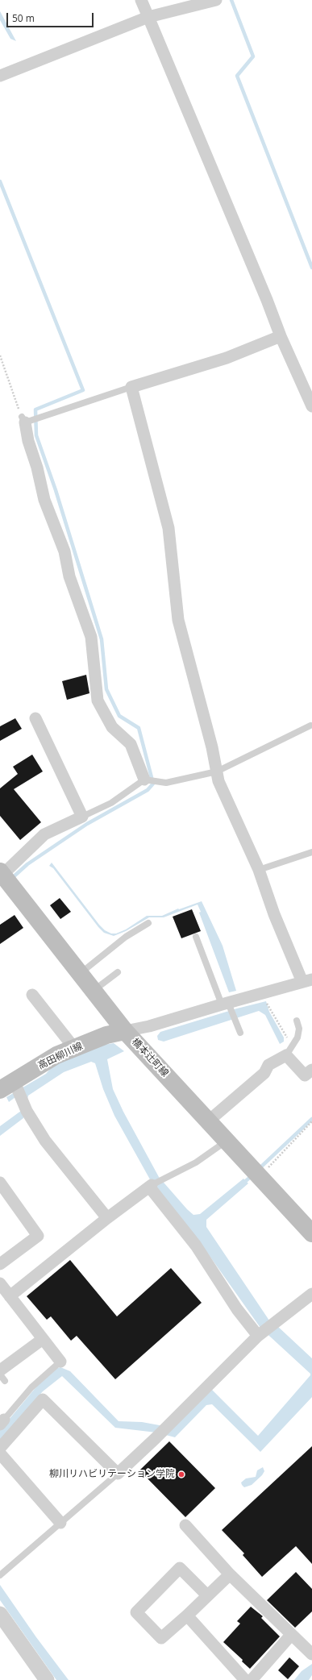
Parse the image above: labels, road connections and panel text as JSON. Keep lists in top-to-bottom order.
{
  "streets": {
    "main road": ["高田柳川線", "橋本辻町線"]
  },
  "crossings": [
    ["高田柳川線", "橋本辻町線"]
  ],
  "places": ["柳川リハビリテーション学院"],
  "scale_bar": "50 m"
}
